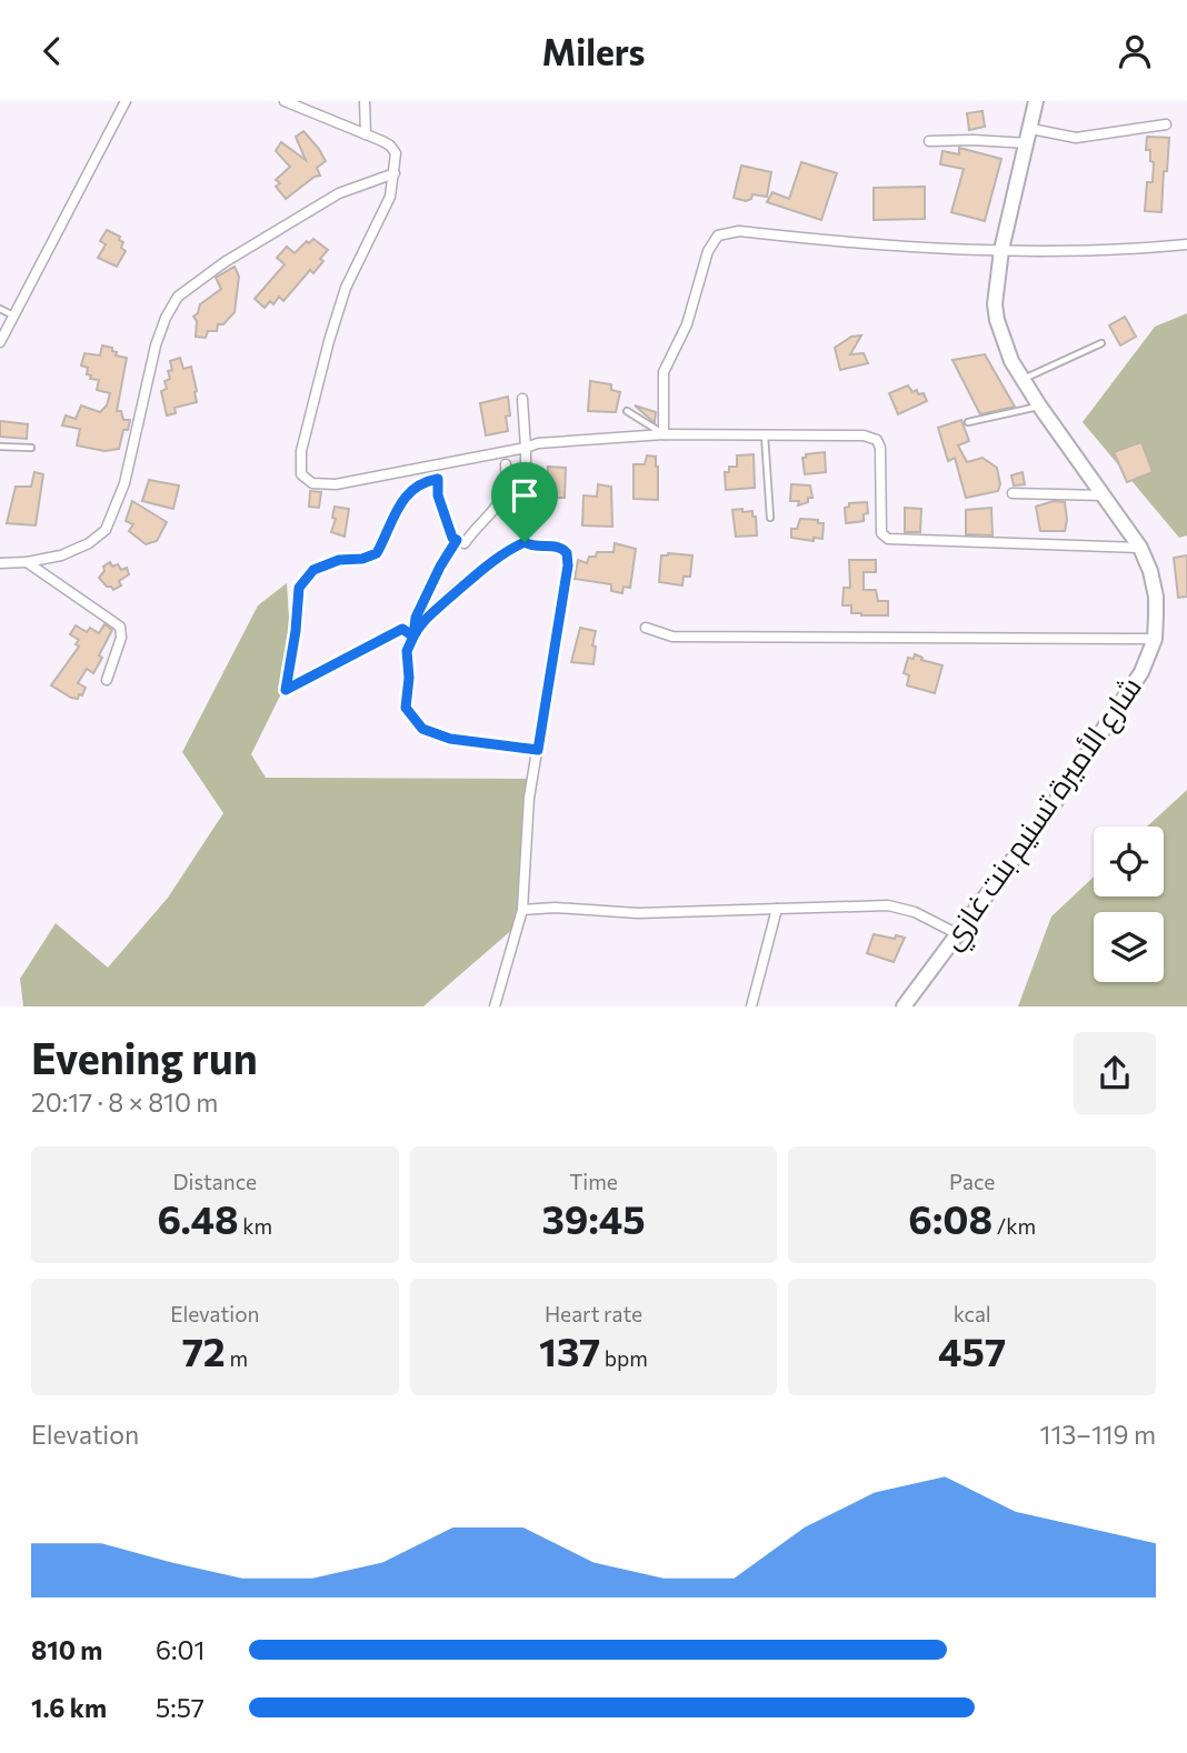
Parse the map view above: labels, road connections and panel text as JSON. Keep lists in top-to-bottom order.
{
  "streets": {
    "main road": ["شارع الأميرة تسنيم بنت غازي"]
  },
  "page": {
    "header": "Milers",
    "heading": ["Evening run", "20:17 · 8 × 810 m"],
    "stats": [
      ["Distance", "6.48 km"],
      ["Time", "39:45"],
      ["Pace", "6:08 /km"],
      ["Elevation", "72 m"],
      ["Heart rate", "137 bpm"],
      ["kcal", "457"]
    ],
    "chart": ["Elevation", "113–119 m"],
    "list": [
      {
        "name": "810 m",
        "note": "6:01"
      },
      {
        "name": "1.6 km",
        "note": "5:57"
      }
    ]
  }
}
